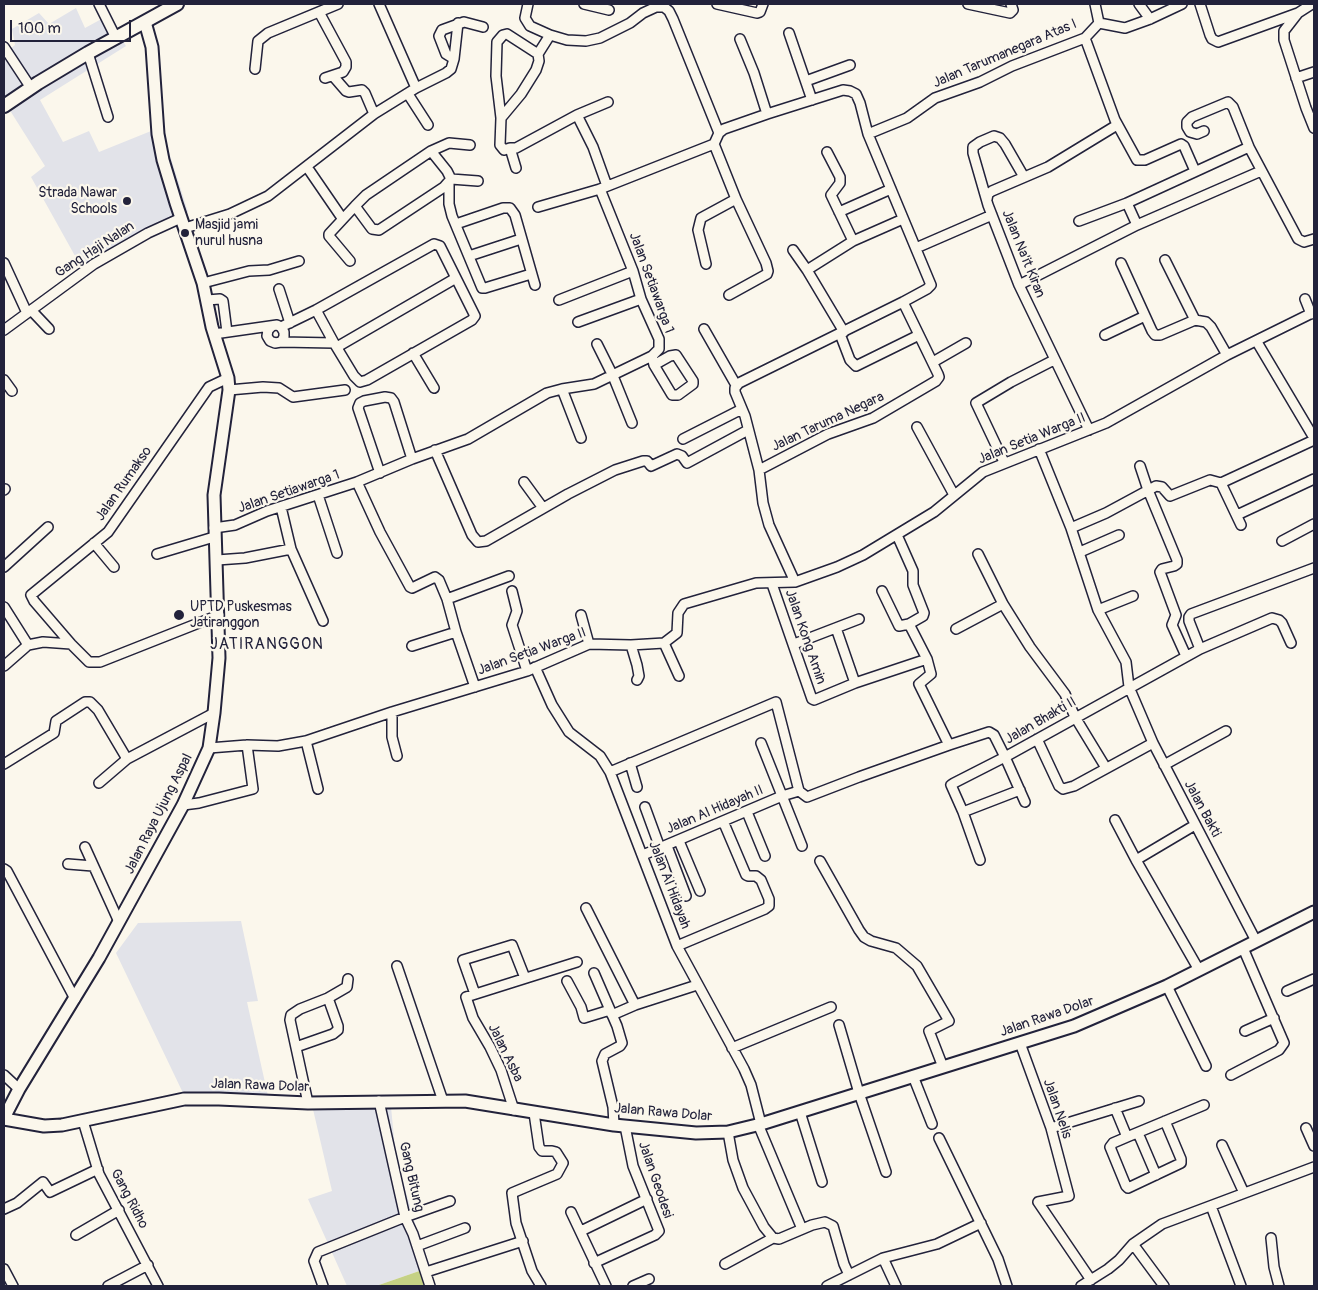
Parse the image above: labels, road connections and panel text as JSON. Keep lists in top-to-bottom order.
{
  "streets": {
    "street": [
      "Jalan Tarumanegara Atas I",
      "Gang Haji Nalan",
      "Jalan Na'it Kiran",
      "Jalan Setiawarga 1",
      "Jalan Taruma Negara",
      "Jalan Setia Warga II",
      "Jalan Rumakso",
      "Jalan Kong Amin",
      "Jalan Bhakti II",
      "Jalan Bakti",
      "Jalan Al Hidayah II",
      "Jalan Raya Ujung Aspal",
      "Jalan Al Hidayah",
      "Jalan Rawa Dolar",
      "Jalan Asba",
      "Jalan Nelis",
      "Gang Bitung",
      "Jalan Geodesi",
      "Gang Ridho"
    ]
  },
  "crossings": [
    ["Gang Haji Nalan", "Jalan Raya Ujung Aspal"],
    ["Jalan Na'it Kiran", "Jalan Setia Warga II"],
    ["Jalan Setiawarga 1", "Jalan Raya Ujung Aspal"],
    ["Jalan Setia Warga II", "Jalan Kong Amin"],
    ["Jalan Setia Warga II", "Jalan Bakti"],
    ["Jalan Setia Warga II", "Jalan Raya Ujung Aspal"],
    ["Jalan Setia Warga II", "Jalan Al Hidayah"],
    ["Jalan Rumakso", "Jalan Raya Ujung Aspal"],
    ["Jalan Bhakti II", "Jalan Bakti"],
    ["Jalan Bhakti II", "Jalan Al Hidayah II"],
    ["Jalan Bakti", "Jalan Rawa Dolar"],
    ["Jalan Al Hidayah II", "Jalan Al Hidayah"],
    ["Jalan Raya Ujung Aspal", "Jalan Rawa Dolar"],
    ["Jalan Al Hidayah", "Jalan Rawa Dolar"],
    ["Jalan Rawa Dolar", "Jalan Asba"],
    ["Jalan Rawa Dolar", "Jalan Nelis"],
    ["Jalan Rawa Dolar", "Gang Bitung"],
    ["Jalan Rawa Dolar", "Jalan Geodesi"],
    ["Jalan Rawa Dolar", "Gang Ridho"]
  ],
  "districts": ["JATIRANGGON"],
  "places": ["Strada Nawar Schools", "Masjid jami nurul husna", "UPTD Puskesmas Jatiranggon"],
  "scale_bar": "100 m"
}
